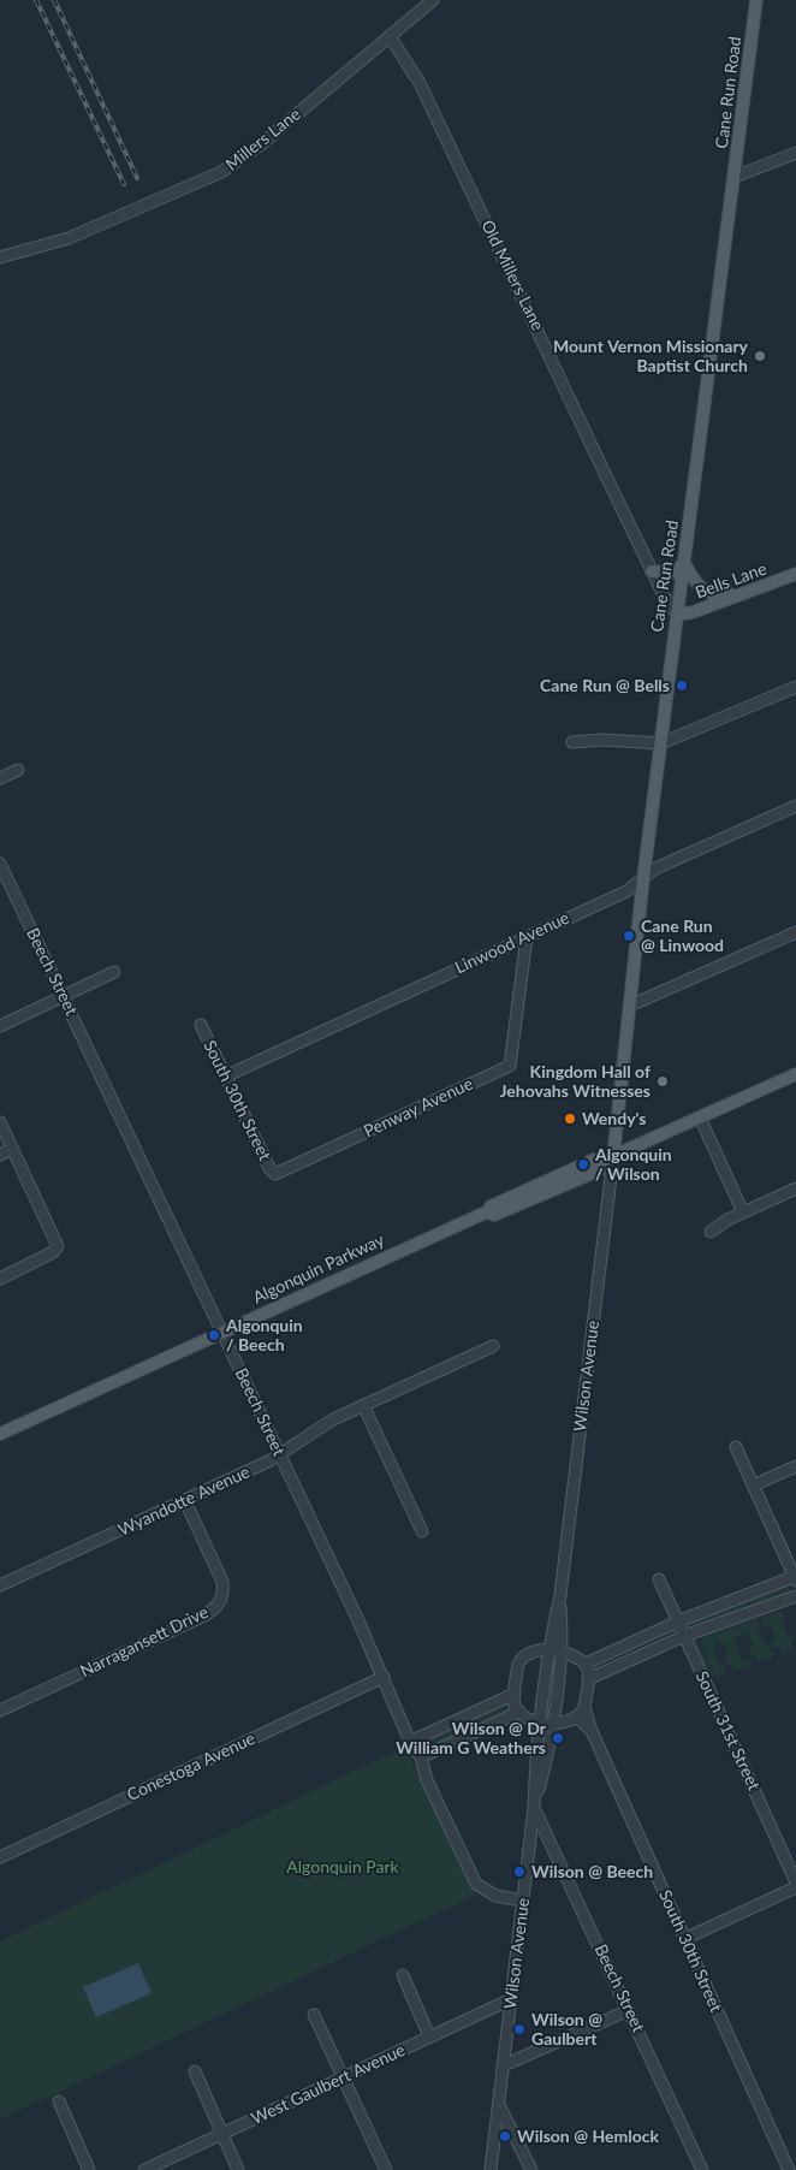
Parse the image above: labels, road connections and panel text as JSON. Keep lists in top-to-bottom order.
{
  "streets": {
    "main road": ["Cane Run Road", "Bells Lane", "Algonquin Parkway"],
    "street": [
      "Millers Lane",
      "Old Millers Lane",
      "Linwood Avenue",
      "Beech Street",
      "South 30th Street",
      "Penway Avenue",
      "Wilson Avenue",
      "Wyandotte Avenue",
      "Narragansett Drive",
      "South 31st Street",
      "Conestoga Avenue",
      "West Gaulbert Avenue"
    ]
  },
  "crossings": [
    ["Cane Run Road", "Old Millers Lane"],
    ["Cane Run Road", "Bells Lane"],
    ["Cane Run Road", "Linwood Avenue"],
    ["Cane Run Road", "Algonquin Parkway"],
    ["Cane Run Road", "Wilson Avenue"],
    ["Millers Lane", "Old Millers Lane"],
    ["Old Millers Lane", "Bells Lane"],
    ["Linwood Avenue", "South 30th Street"],
    ["Linwood Avenue", "Penway Avenue"],
    ["Beech Street", "Algonquin Parkway"],
    ["Beech Street", "Wilson Avenue"],
    ["Beech Street", "Wyandotte Avenue"],
    ["Beech Street", "Conestoga Avenue"],
    ["South 30th Street", "Penway Avenue"],
    ["Algonquin Parkway", "Wilson Avenue"],
    ["Wilson Avenue", "West Gaulbert Avenue"],
    ["Wyandotte Avenue", "Narragansett Drive"]
  ],
  "parks": ["Algonquin Park"],
  "places": [
    "Mount Vernon Missionary Baptist Church",
    "Cane Run @ Bells",
    "Cane Run @ Linwood",
    "Kingdom Hall of Jehovahs Witnesses",
    "Wendy's",
    "Algonquin / Wilson",
    "Algonquin / Beech",
    "Wilson @ Dr William G Weathers",
    "Wilson @ Beech",
    "Wilson @ Gaulbert",
    "Wilson @ Hemlock"
  ]
}
